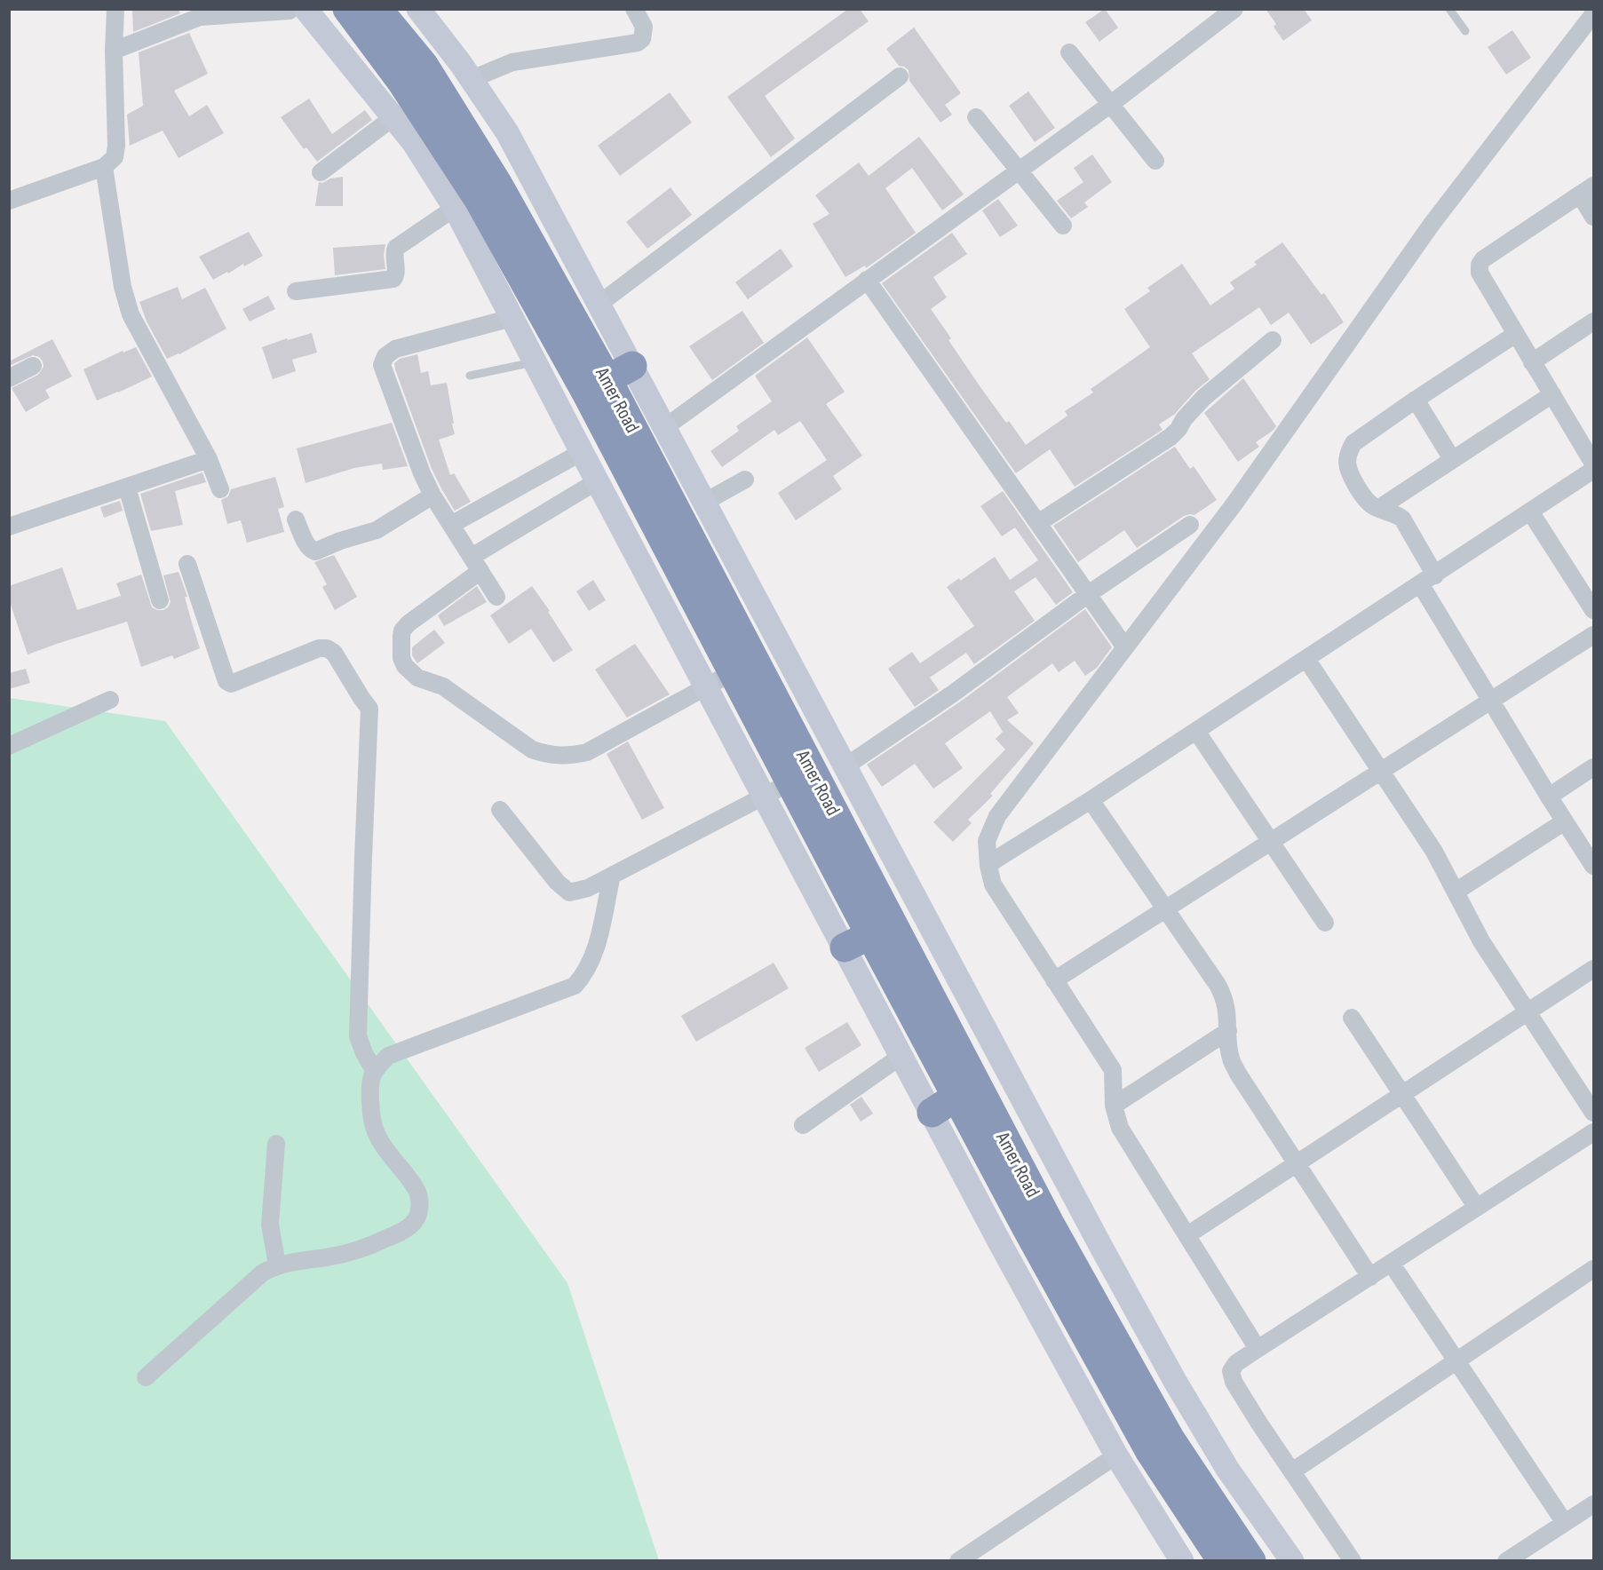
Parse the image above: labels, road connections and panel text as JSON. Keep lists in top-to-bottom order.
{
  "streets": {
    "highway": ["Amer Road"]
  }
}
